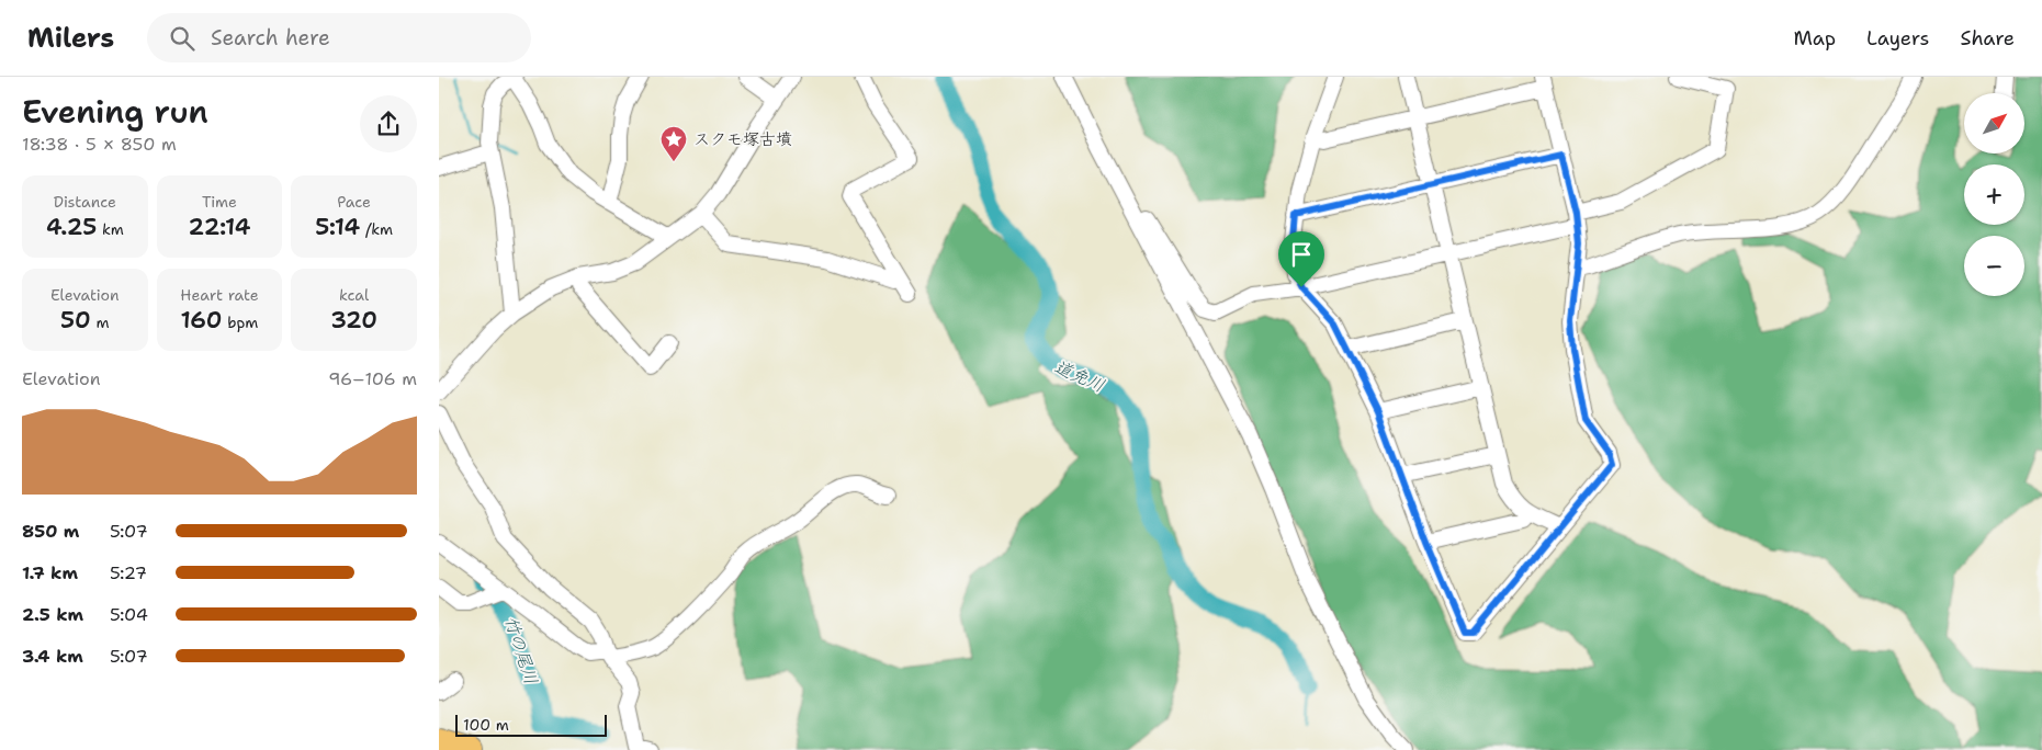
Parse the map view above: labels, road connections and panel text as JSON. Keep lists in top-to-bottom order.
{
  "water": ["道免川", "竹の尾川"],
  "places": {
    "place": ["スクモ塚古墳"]
  },
  "scale_bar": "100 m",
  "north": "top right",
  "page": {
    "header": "Milers",
    "search": "Search here",
    "nav": ["Map", "Layers", "Share"],
    "heading": ["Evening run", "18:38 · 5 × 850 m"],
    "map_buttons": ["+", "−"],
    "stats": [
      ["Distance", "4.25 km"],
      ["Time", "22:14"],
      ["Pace", "5:14 /km"],
      ["Elevation", "50 m"],
      ["Heart rate", "160 bpm"],
      ["kcal", "320"]
    ],
    "chart": ["Elevation", "96–106 m"],
    "list": [
      {
        "name": "850 m",
        "note": "5:07"
      },
      {
        "name": "1.7 km",
        "note": "5:27"
      },
      {
        "name": "2.5 km",
        "note": "5:04"
      },
      {
        "name": "3.4 km",
        "note": "5:07"
      }
    ],
    "scale": "100 m"
  }
}
